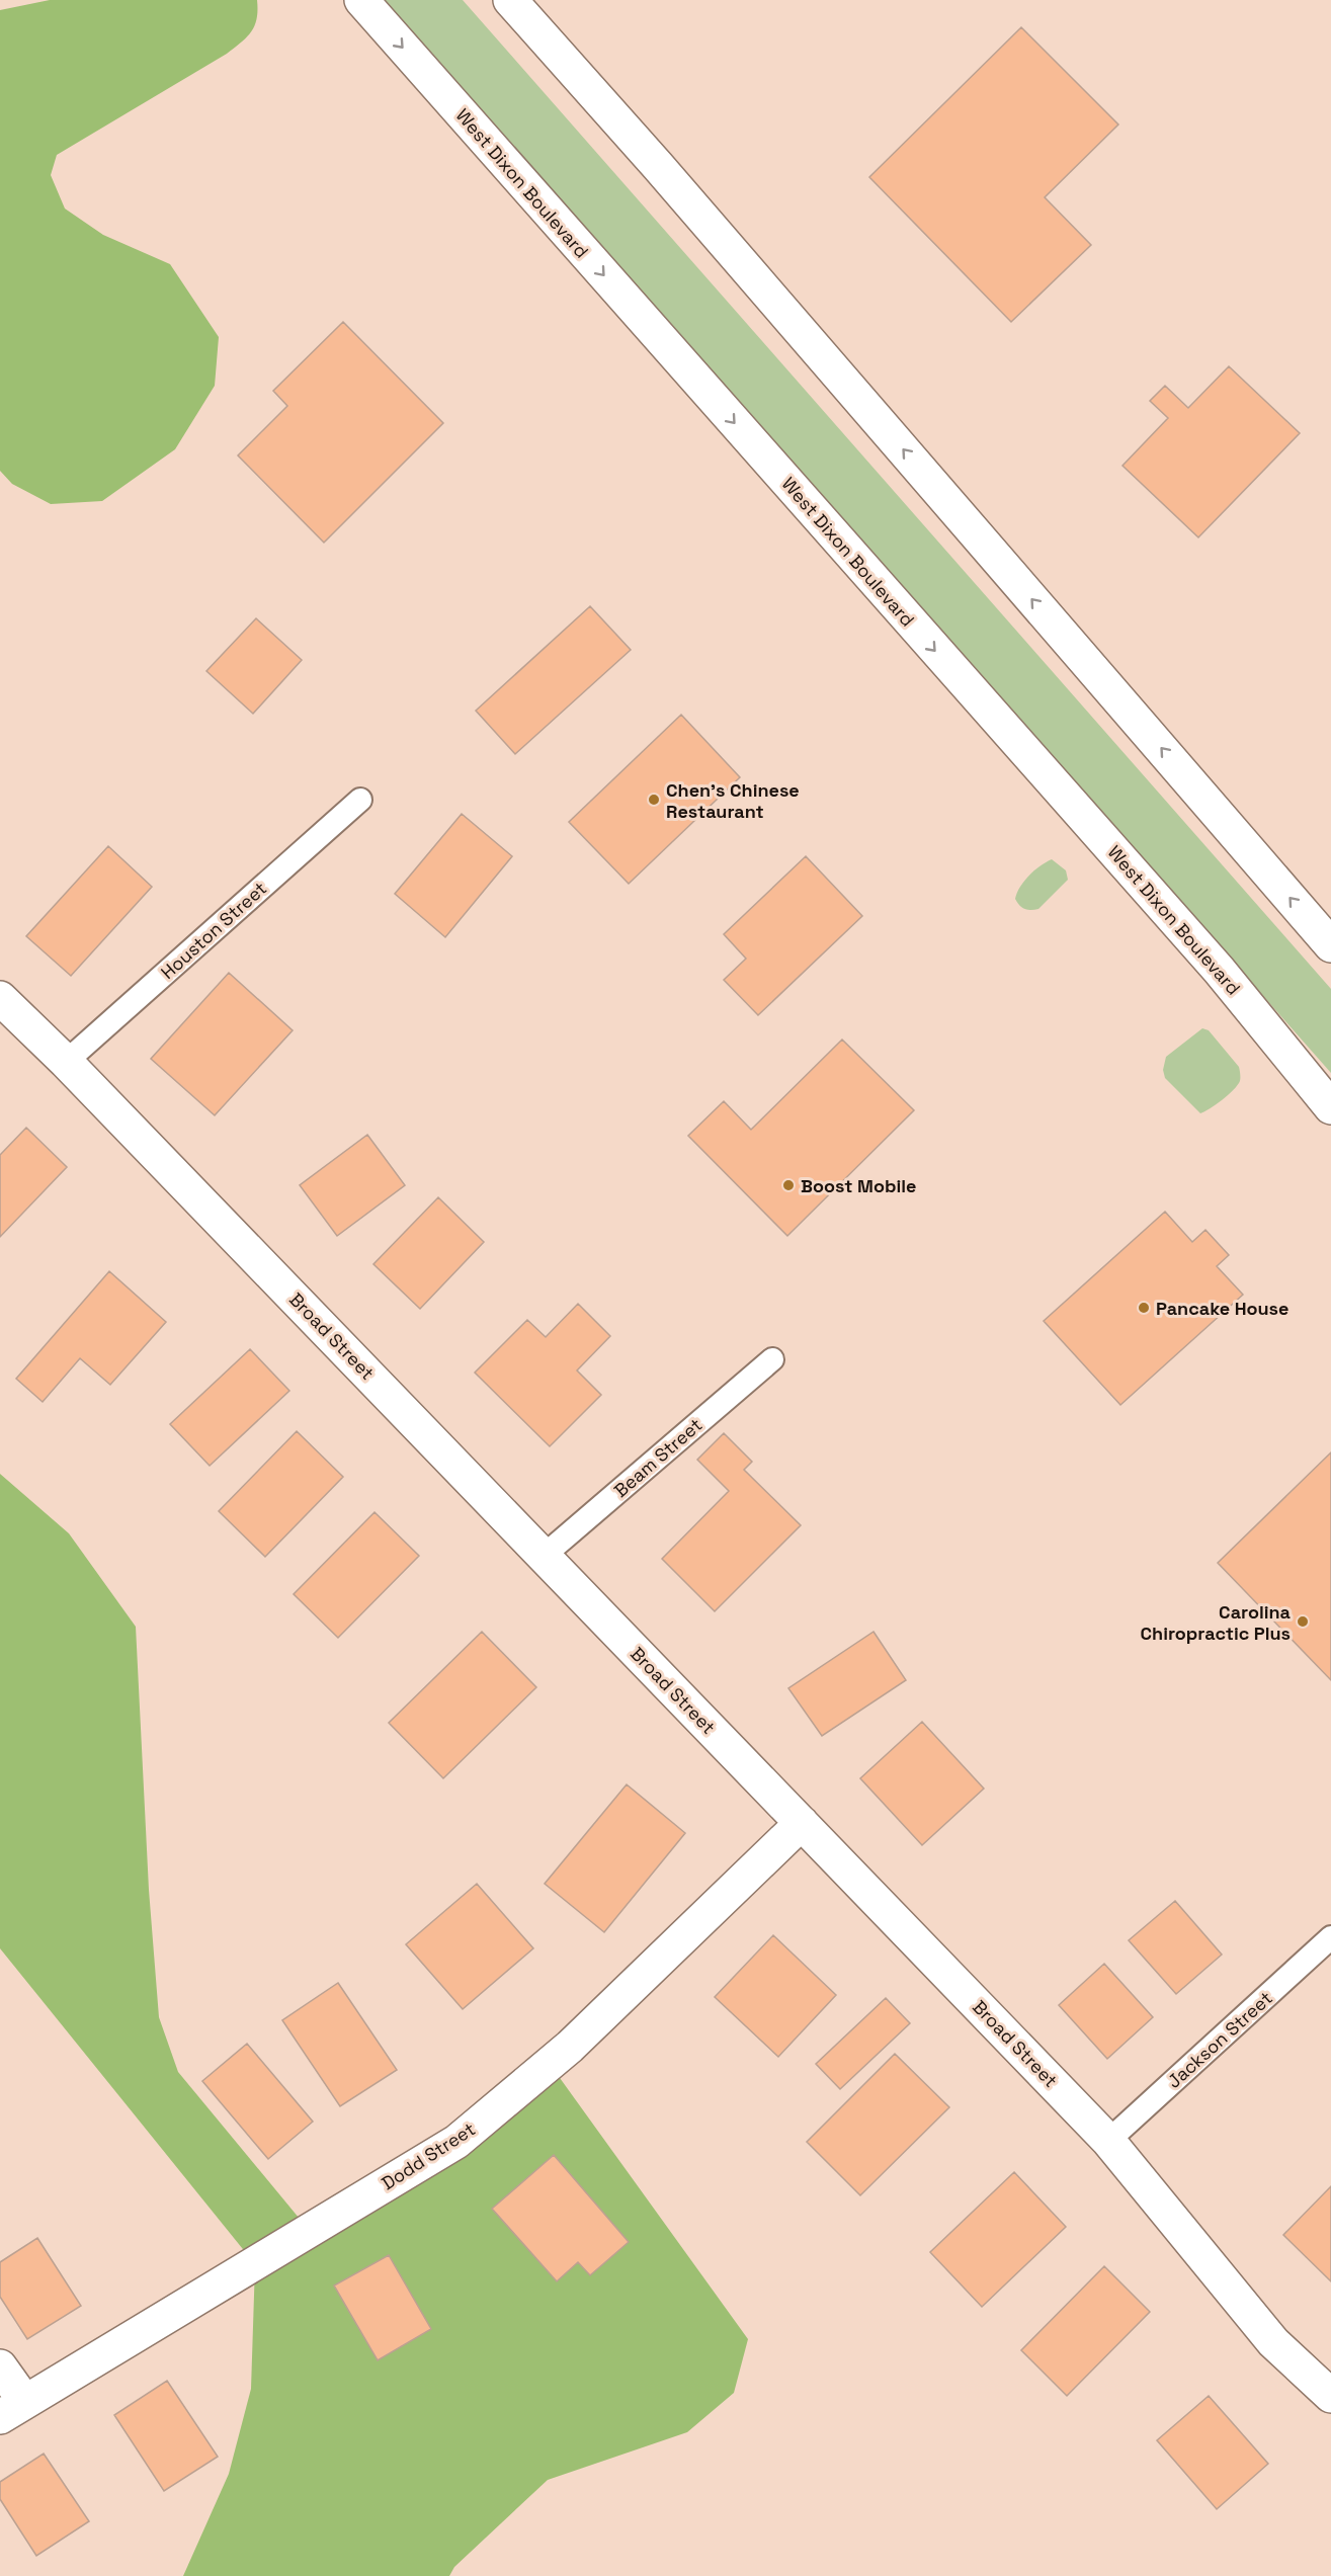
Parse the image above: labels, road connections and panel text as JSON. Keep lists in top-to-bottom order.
{
  "streets": {
    "main road": ["West Dixon Boulevard", "Broad Street", "Dodd Street"],
    "lane": ["Houston Street", "Beam Street", "Jackson Street"]
  },
  "crossings": [
    ["Houston Street", "Broad Street"],
    ["Broad Street", "Beam Street"],
    ["Broad Street", "Jackson Street"],
    ["Broad Street", "Dodd Street"]
  ],
  "places": [
    "Chen's Chinese Restaurant",
    "Boost Mobile",
    "Pancake House",
    "Carolina Chiropractic Plus"
  ]
}
